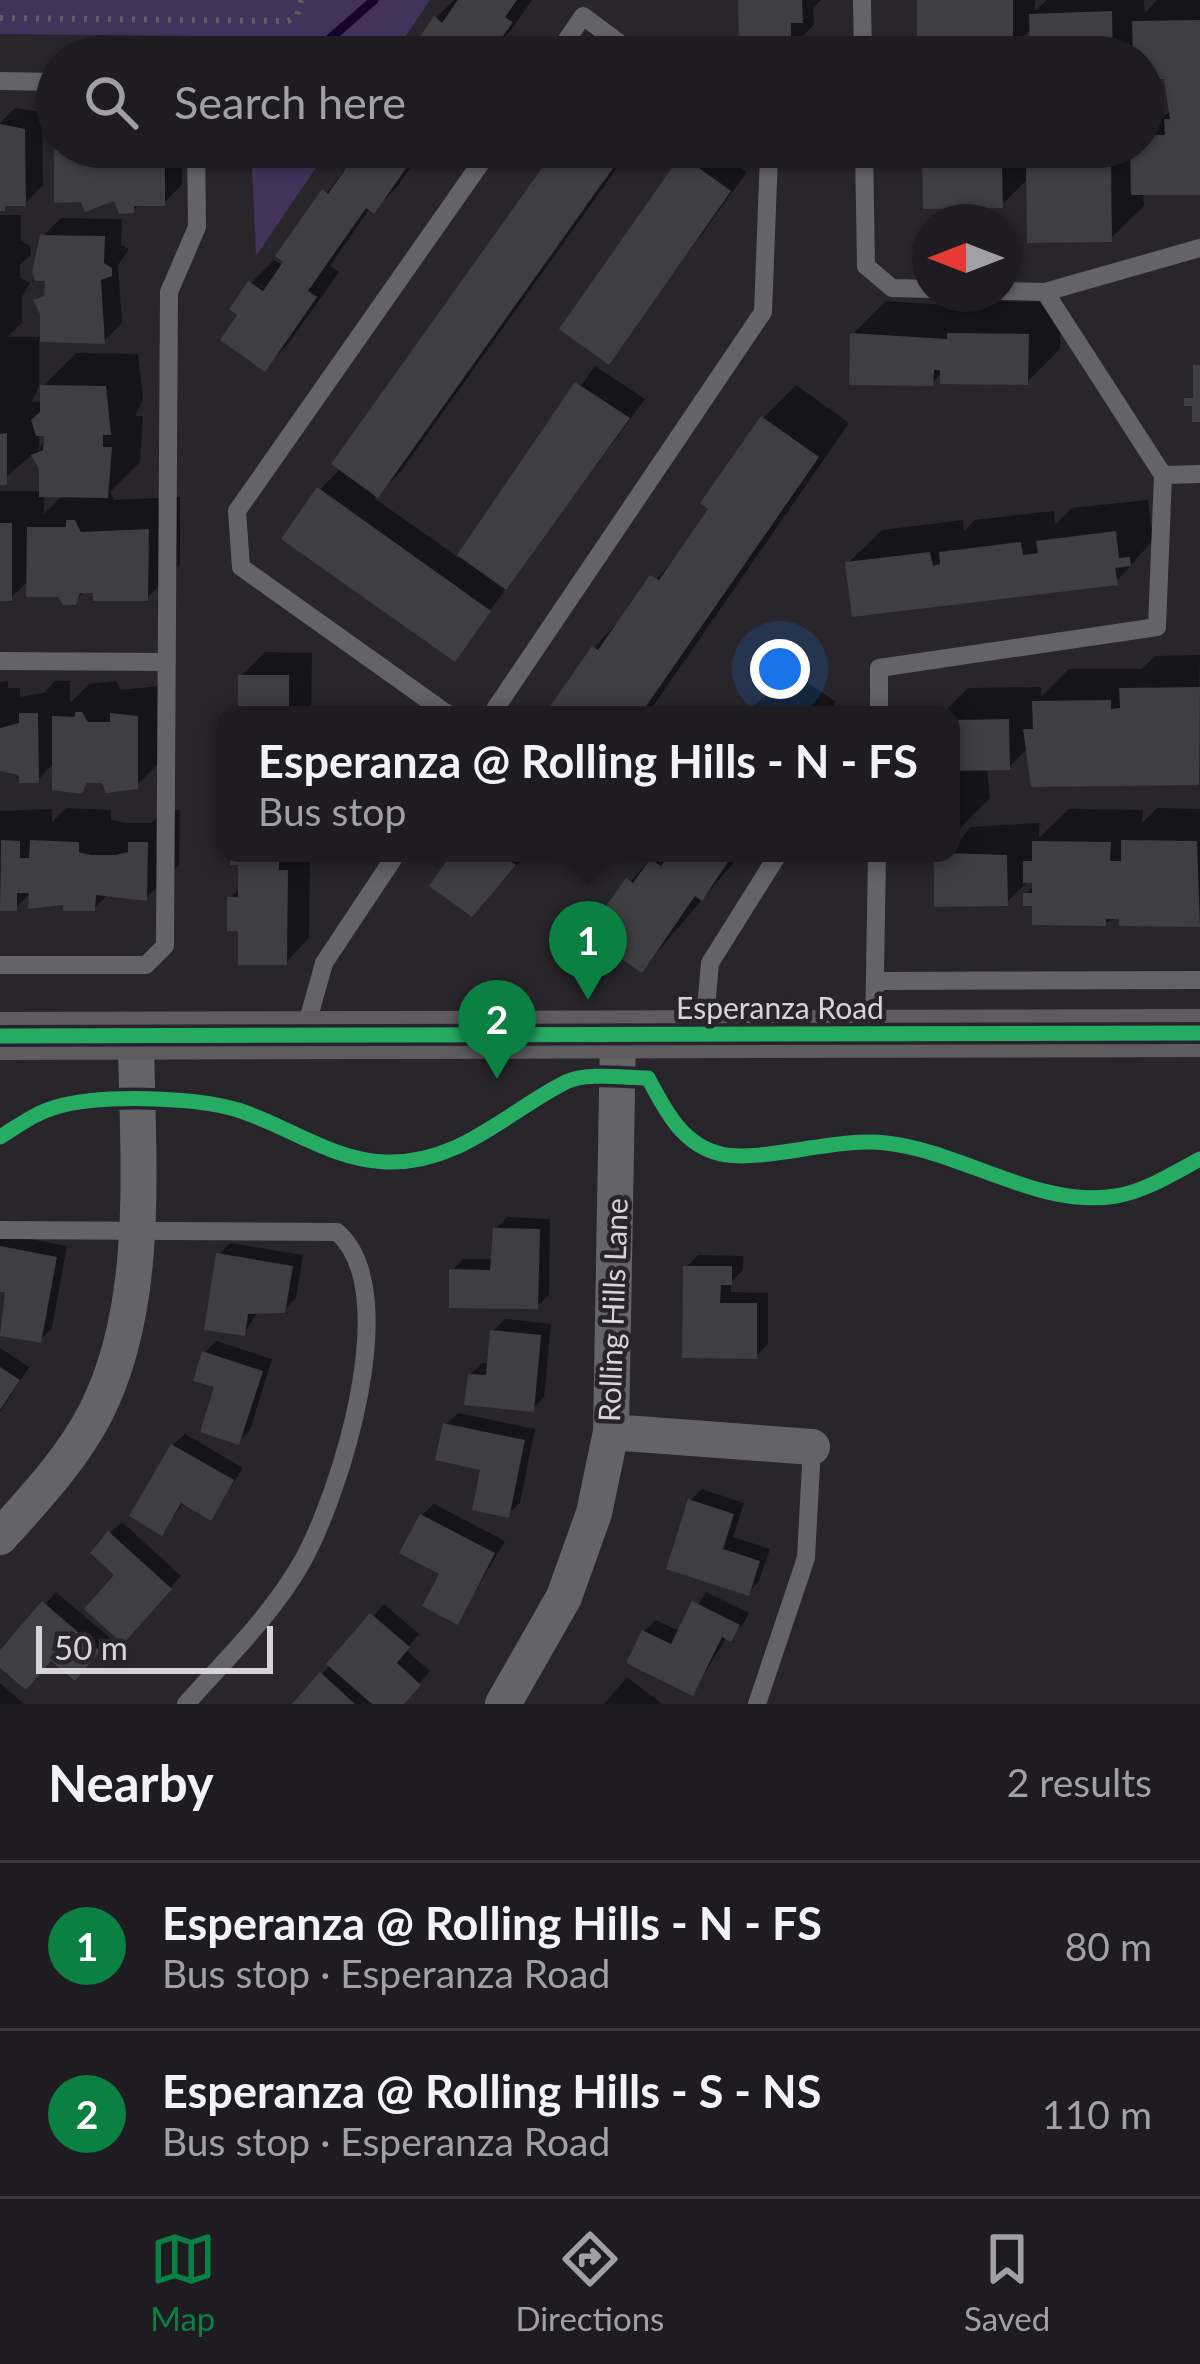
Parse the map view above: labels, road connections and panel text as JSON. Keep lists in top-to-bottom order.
{
  "streets": {
    "street": ["Esperanza Road", "Rolling Hills Lane"]
  },
  "crossings": [
    ["Esperanza Road", "Rolling Hills Lane"]
  ],
  "scale_bar": "50 m",
  "north": "left",
  "page": {
    "search": "Search here",
    "popup": ["Esperanza @ Rolling Hills - N - FS", "Bus stop"],
    "pins": ["1", "2"],
    "scale": "50 m",
    "heading": ["Nearby", "2 results"],
    "list": [
      {
        "mark": "1",
        "name": "Esperanza @ Rolling Hills - N - FS",
        "note": "Bus stop · Esperanza Road",
        "value": "80 m"
      },
      {
        "mark": "2",
        "name": "Esperanza @ Rolling Hills - S - NS",
        "note": "Bus stop · Esperanza Road",
        "value": "110 m"
      }
    ],
    "nav": ["Map", "Directions", "Saved"]
  }
}
